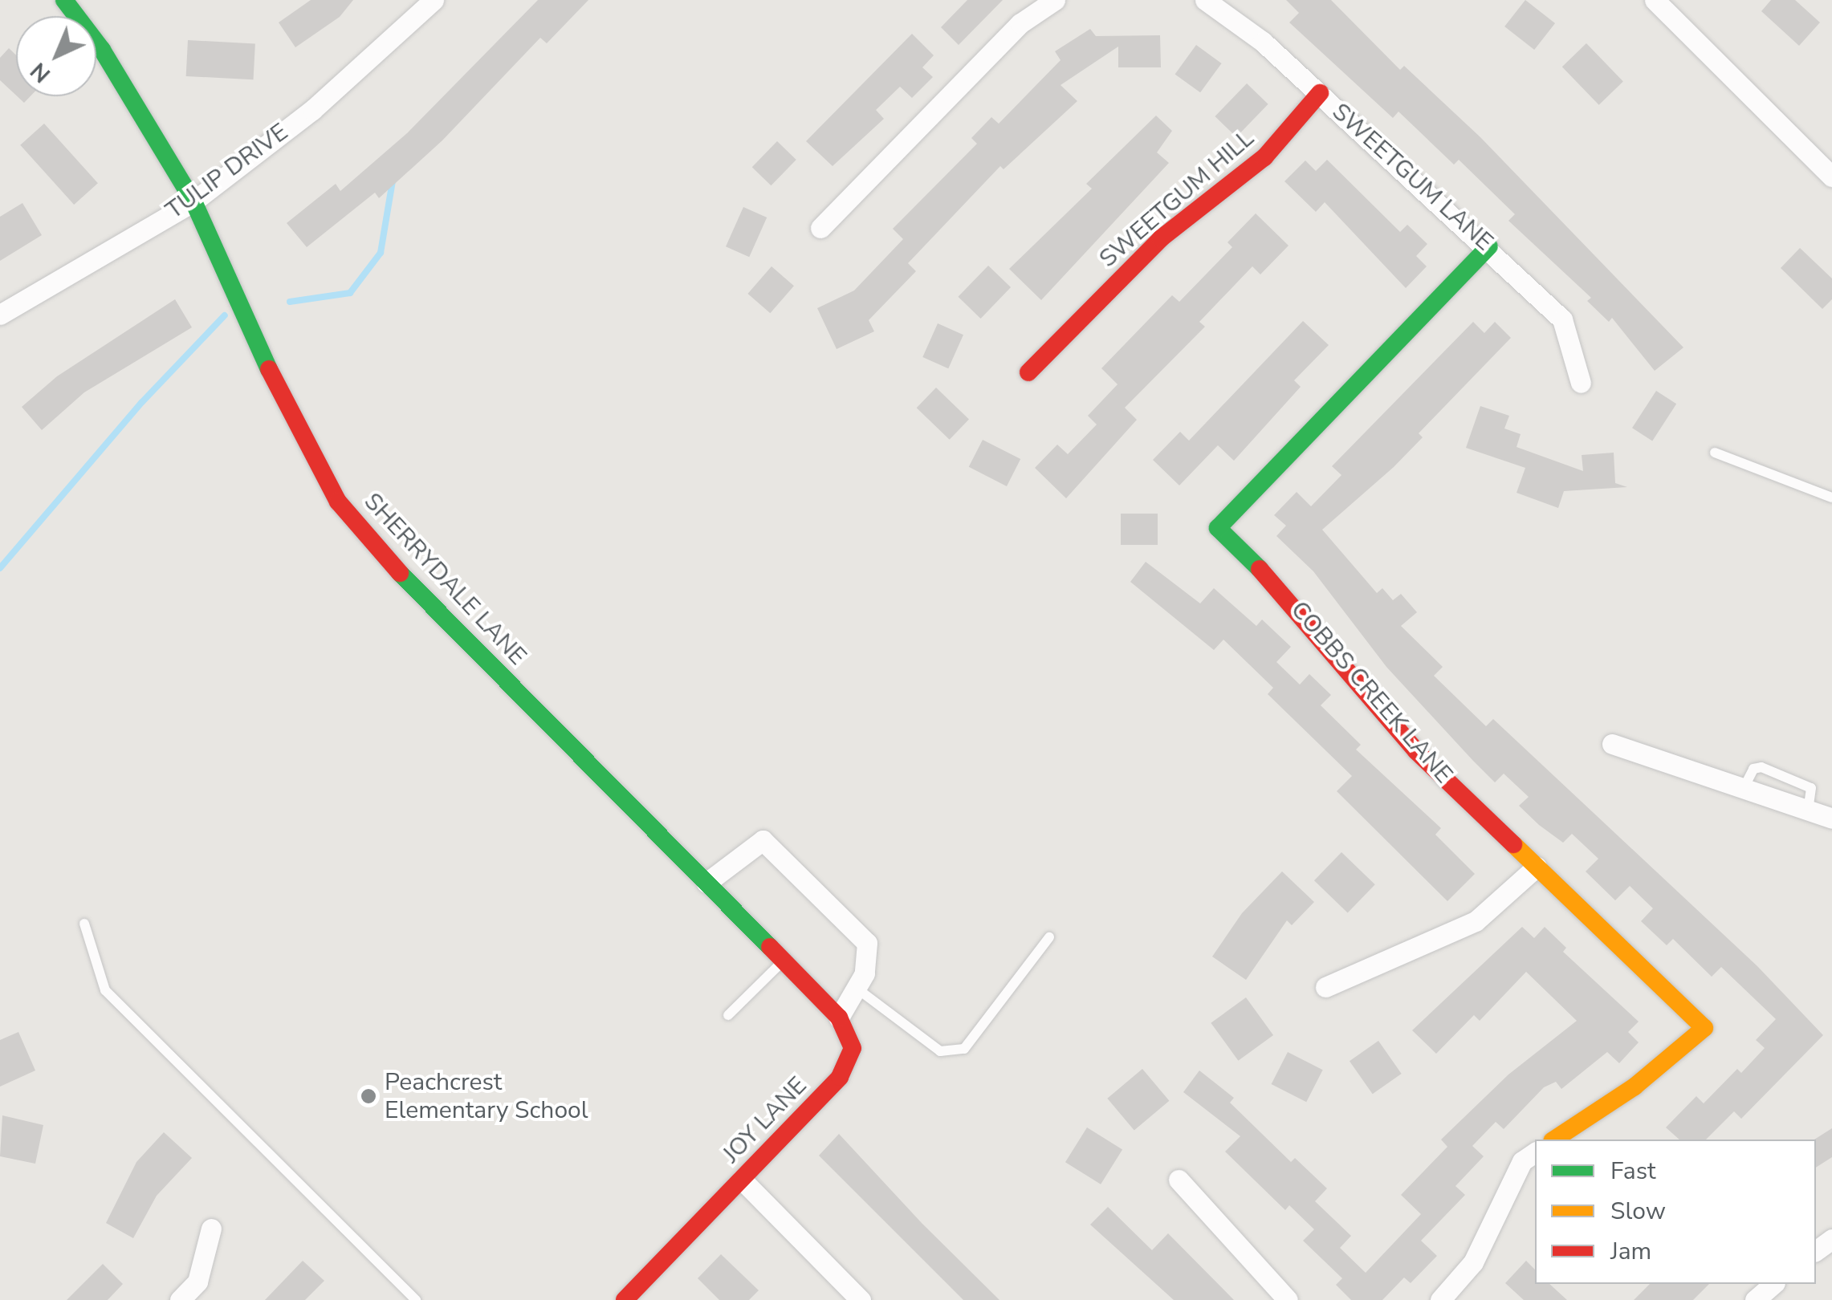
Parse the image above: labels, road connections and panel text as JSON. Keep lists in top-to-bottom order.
{
  "streets": {
    "street": [
      "TULIP DRIVE",
      "SWEETGUM LANE",
      "SWEETGUM HILL",
      "SHERRYDALE LANE",
      "COBBS CREEK LANE",
      "JOY LANE"
    ]
  },
  "crossings": [
    ["TULIP DRIVE", "SHERRYDALE LANE"],
    ["SWEETGUM LANE", "SWEETGUM HILL"],
    ["SWEETGUM LANE", "COBBS CREEK LANE"],
    ["SHERRYDALE LANE", "JOY LANE"]
  ],
  "places": ["Peachcrest Elementary School"],
  "legend": ["Fast", "Slow", "Jam"],
  "north": "bottom left"
}
